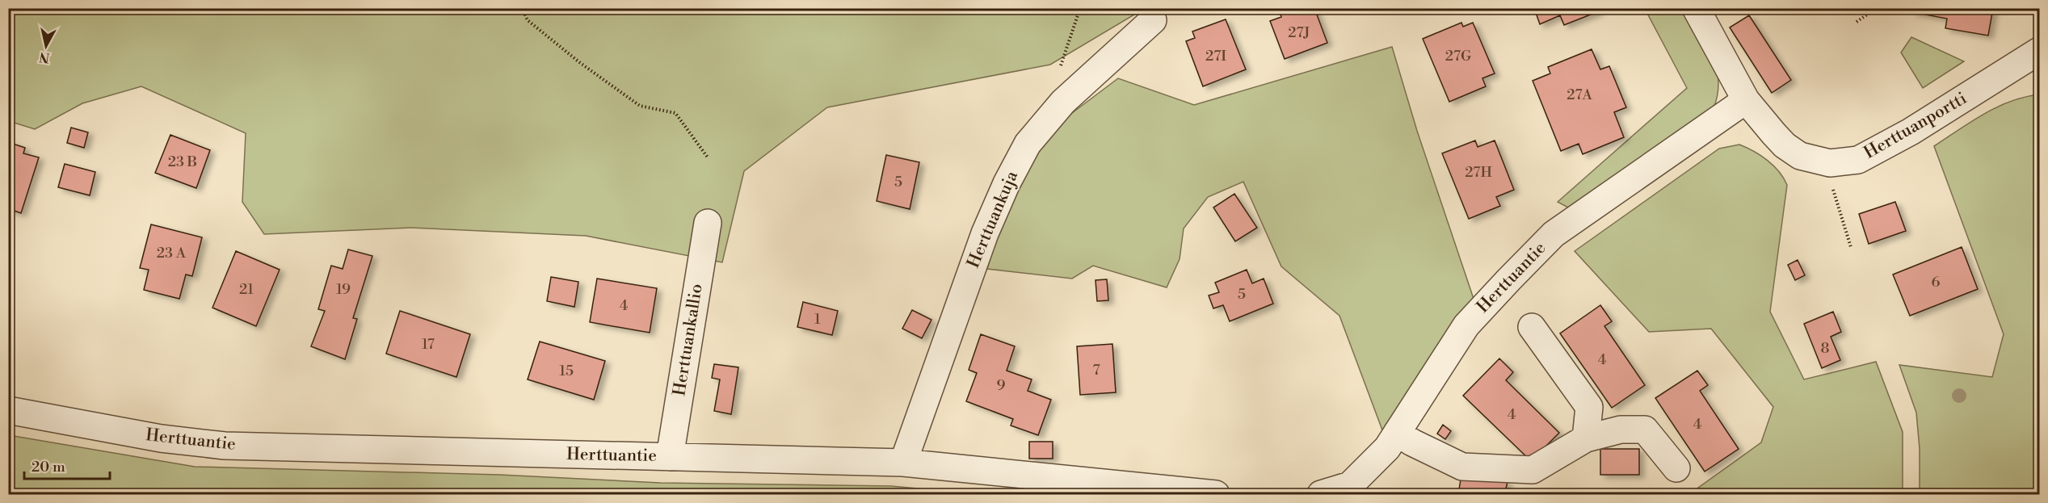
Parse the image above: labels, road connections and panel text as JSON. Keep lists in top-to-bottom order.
{
  "streets": {
    "street": [
      "Herttuanportti",
      "Herttuankuja",
      "Herttuantie",
      "Herttuankallio"
    ]
  },
  "crossings": [
    ["Herttuanportti", "Herttuantie"],
    ["Herttuankuja", "Herttuantie"],
    ["Herttuantie", "Herttuankallio"]
  ],
  "house_numbers": [
    "27J",
    "27I",
    "27G",
    "27A",
    "23 B",
    "27H",
    "5",
    "23 A",
    "6",
    "21",
    "19",
    "5",
    "4",
    "1",
    "17",
    "8",
    "4",
    "7",
    "15",
    "9",
    "4",
    "4"
  ],
  "scale_bar": "20 m",
  "north": "bottom"
}
